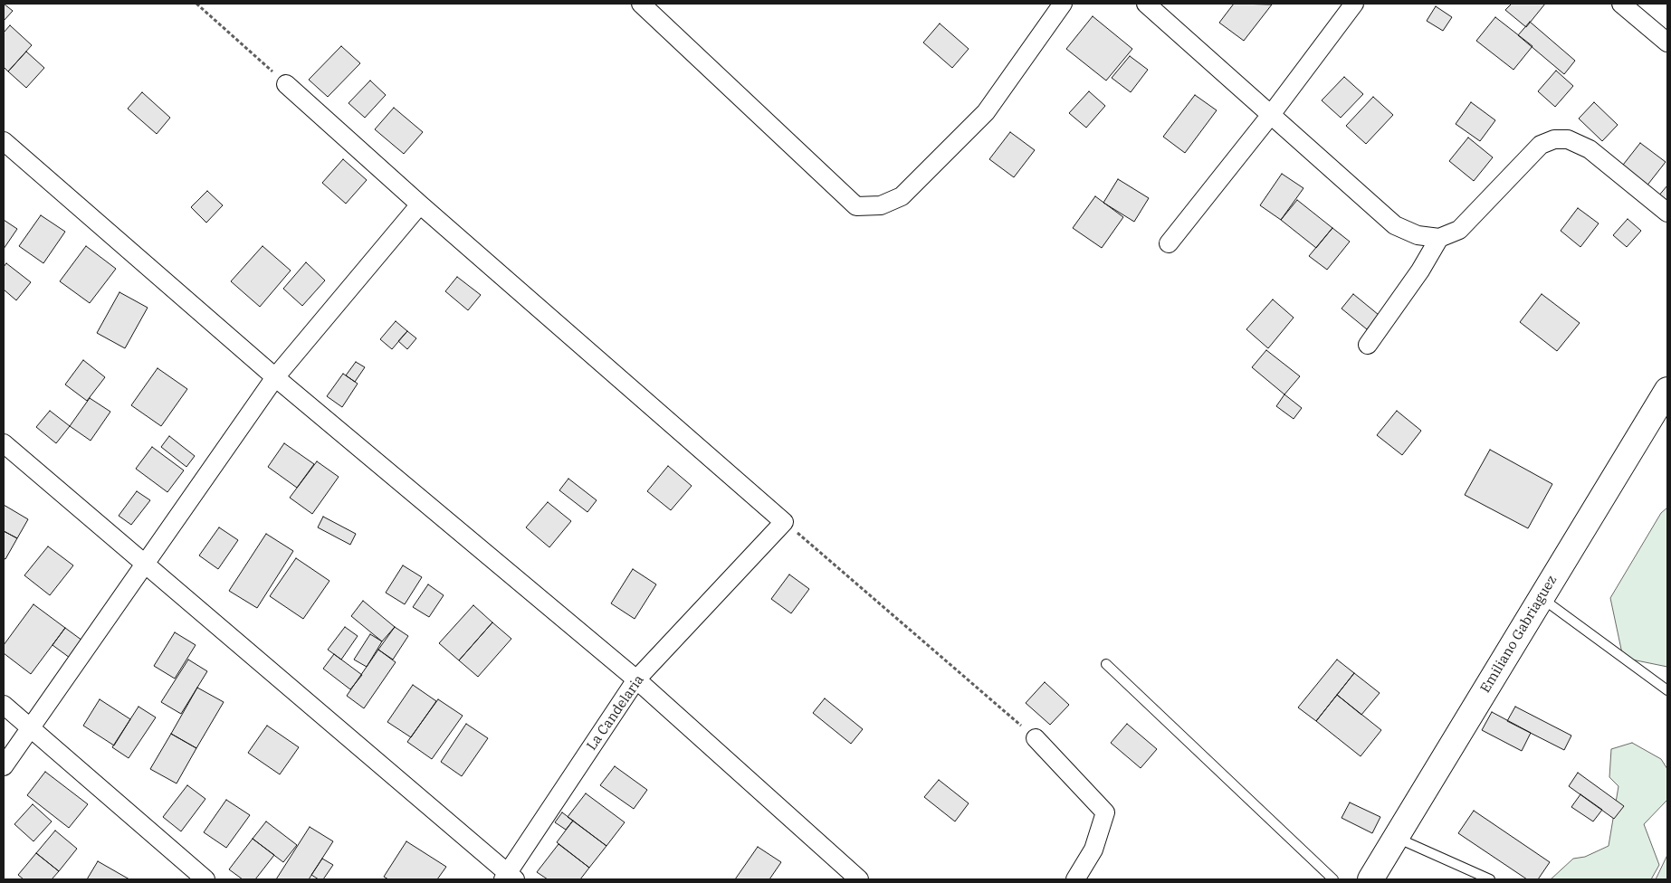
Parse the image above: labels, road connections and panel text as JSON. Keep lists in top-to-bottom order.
{
  "streets": {
    "main road": ["Emiliano Gabriaguez"],
    "street": ["La Candelaria"]
  }
}
